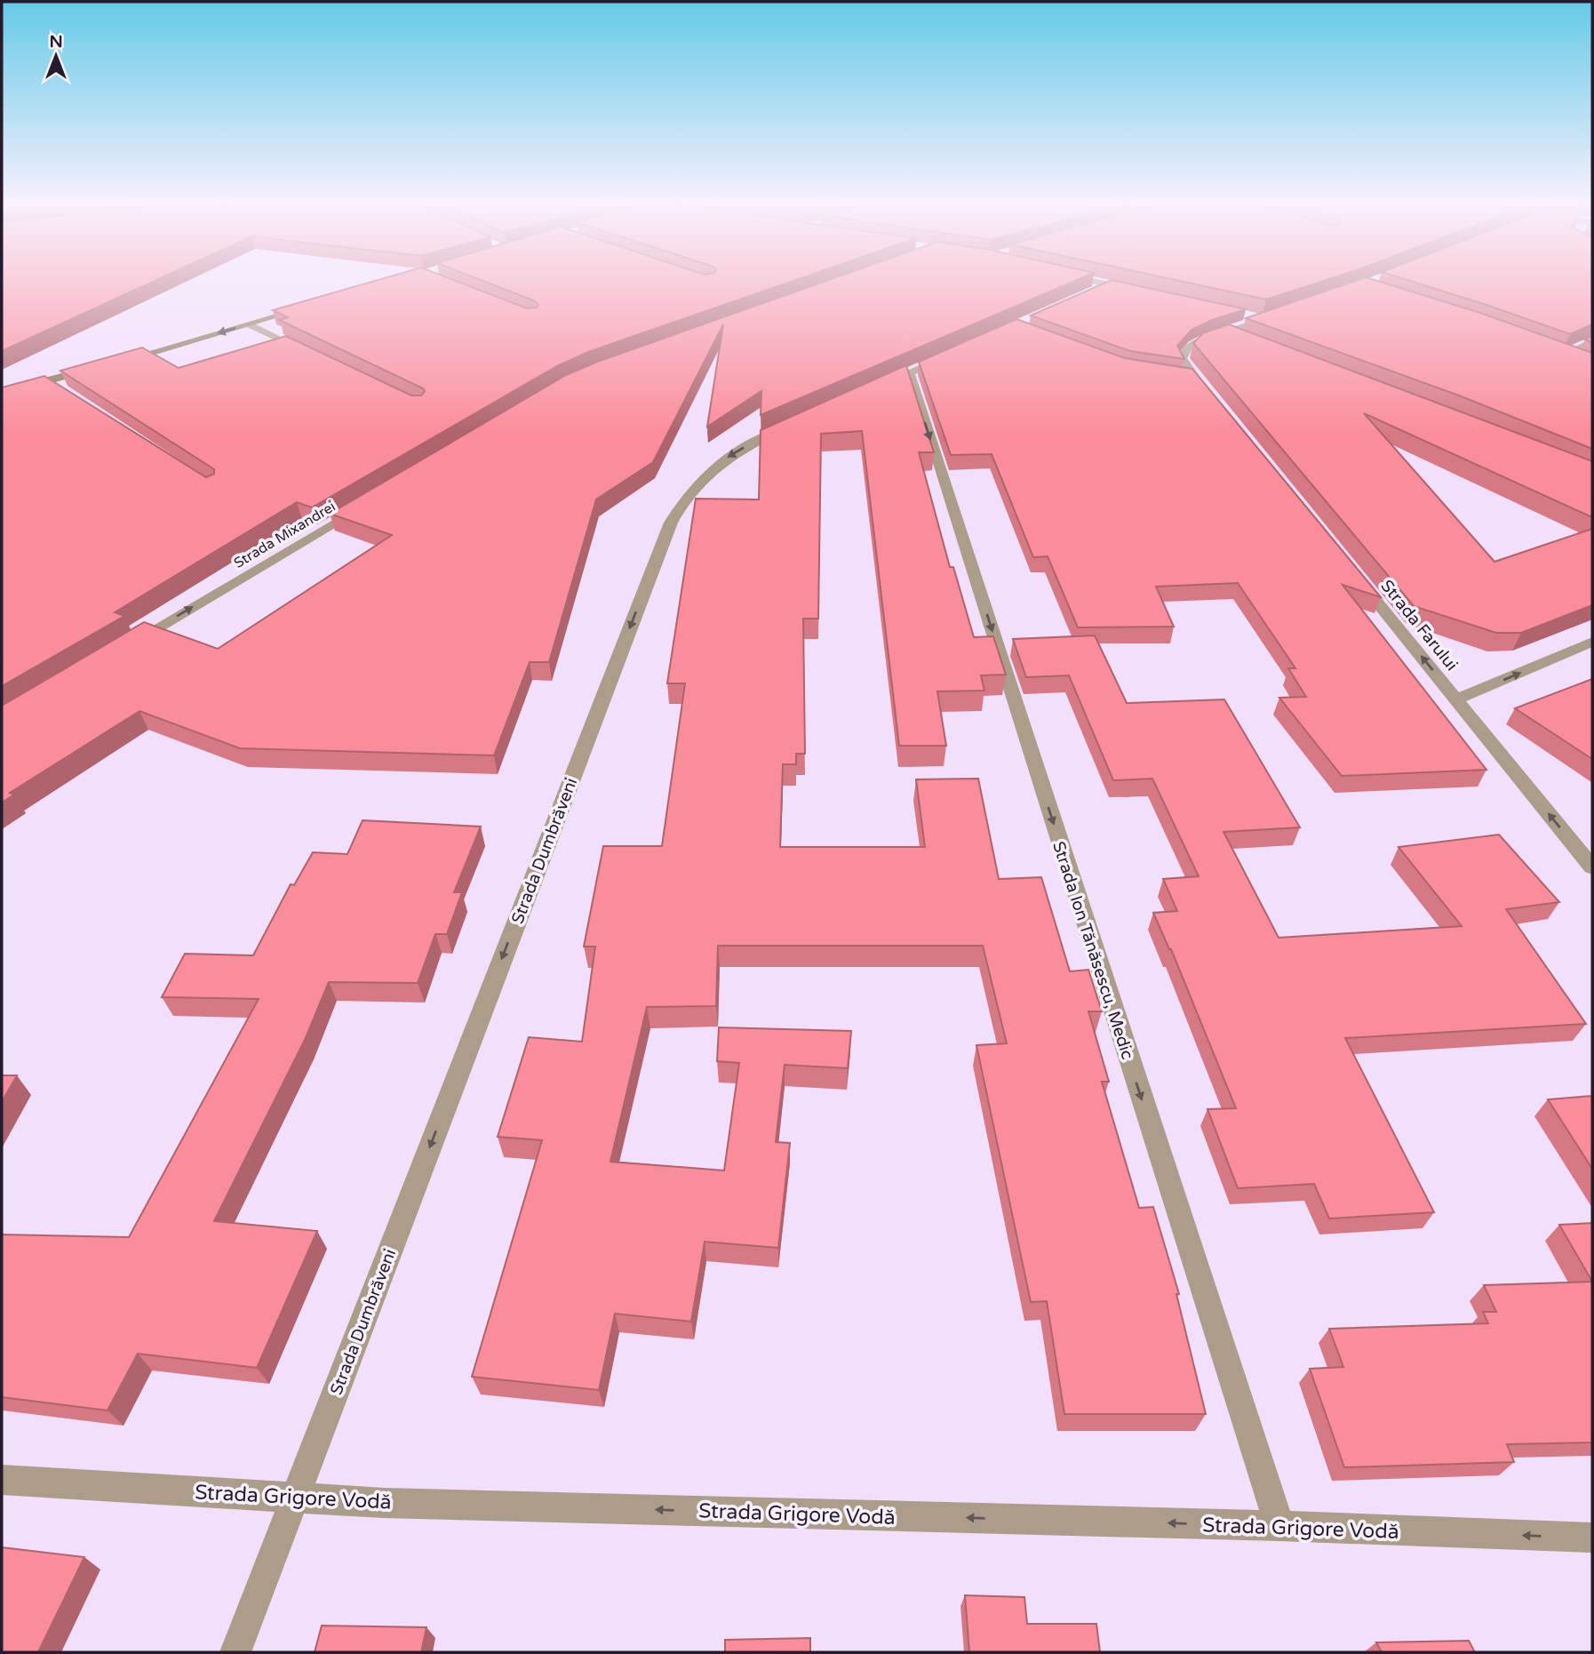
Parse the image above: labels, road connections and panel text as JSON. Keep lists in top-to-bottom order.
{
  "streets": {
    "street": [
      "Strada Mixandrei",
      "Strada Farului",
      "Strada Dumbrăveni",
      "Strada Ion Tănăsescu, Medic",
      "Strada Grigore Vodă"
    ]
  },
  "crossings": [
    ["Strada Dumbrăveni", "Strada Grigore Vodă"],
    ["Strada Ion Tănăsescu, Medic", "Strada Grigore Vodă"]
  ],
  "one_way": [
    "Strada Mixandrei",
    "Strada Farului",
    "Strada Dumbrăveni",
    "Strada Ion Tănăsescu, Medic",
    "Strada Grigore Vodă"
  ],
  "north": "top"
}
